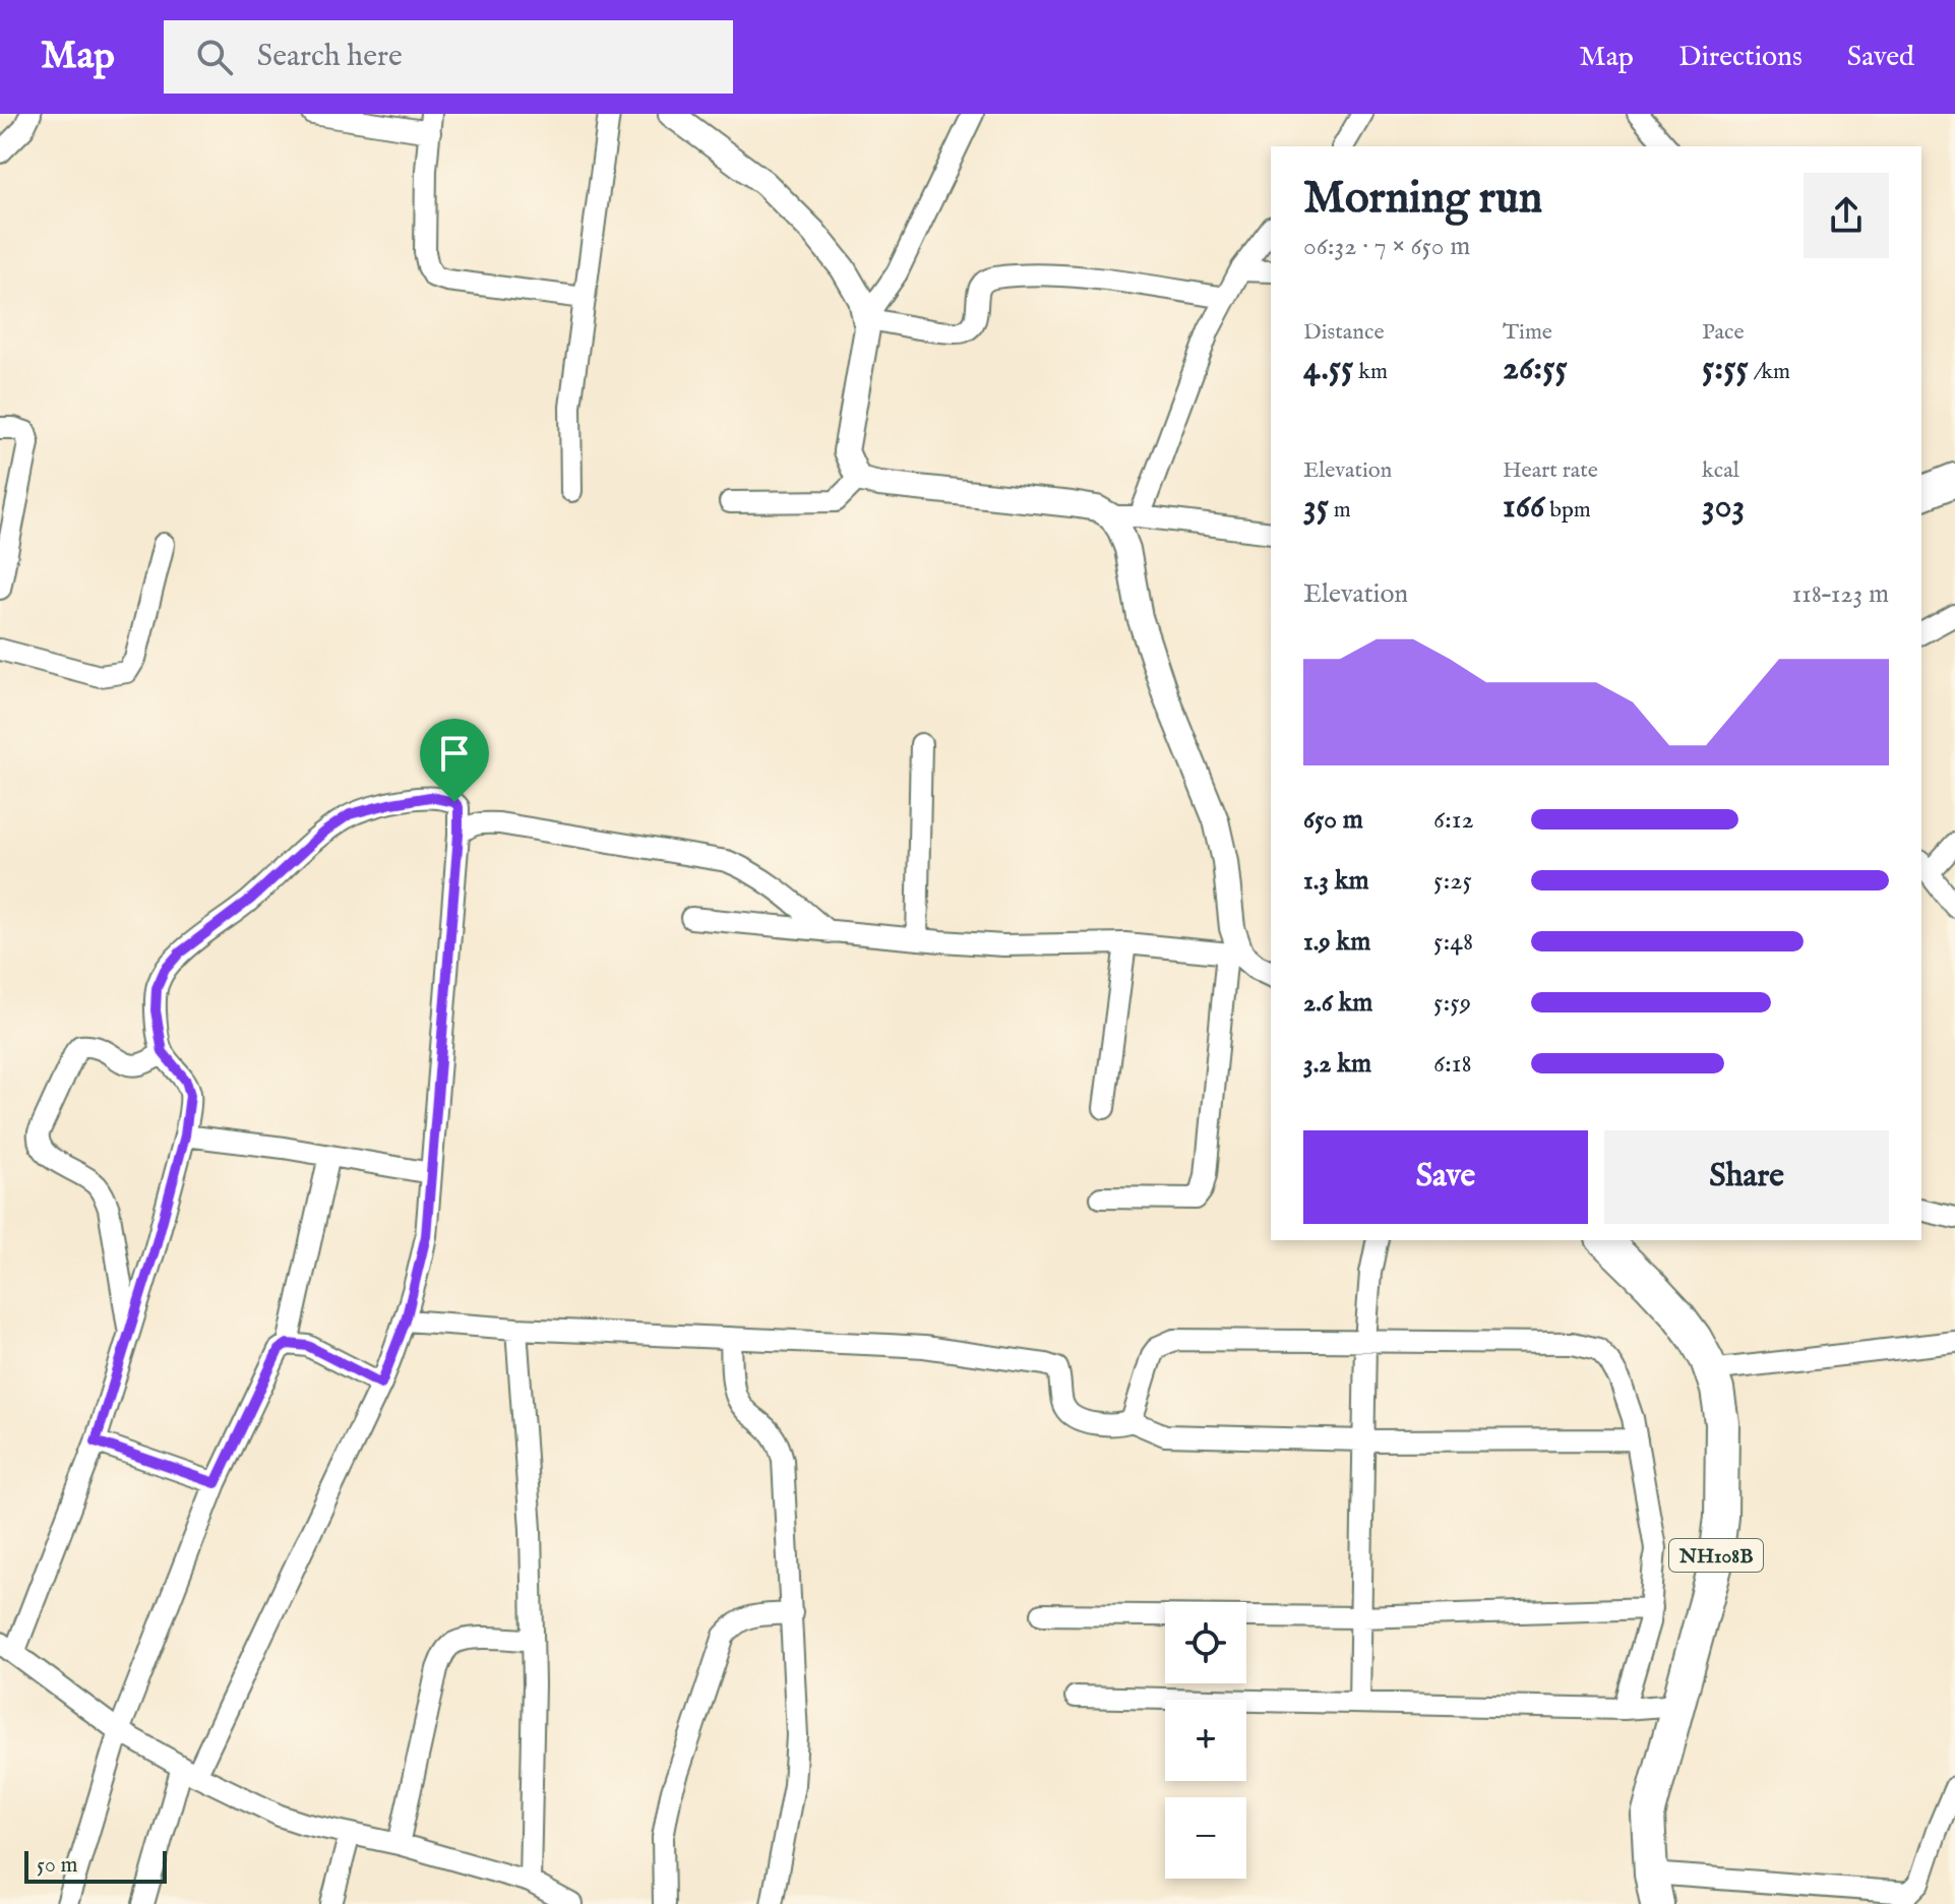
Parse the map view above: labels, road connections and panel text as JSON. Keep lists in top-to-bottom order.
{
  "streets": {
    "highway": ["NH108B"]
  },
  "scale_bar": "50 m",
  "page": {
    "header": "Map",
    "search": "Search here",
    "nav": ["Map", "Directions", "Saved"],
    "heading": ["Morning run", "06:32 · 7 × 650 m"],
    "stats": [
      ["Distance", "4.55 km"],
      ["Time", "26:55"],
      ["Pace", "5:55 /km"],
      ["Elevation", "35 m"],
      ["Heart rate", "166 bpm"],
      ["kcal", "303"]
    ],
    "chart": ["Elevation", "118–123 m"],
    "list": [
      {
        "name": "650 m",
        "note": "6:12"
      },
      {
        "name": "1.3 km",
        "note": "5:25"
      },
      {
        "name": "1.9 km",
        "note": "5:48"
      },
      {
        "name": "2.6 km",
        "note": "5:59"
      },
      {
        "name": "3.2 km",
        "note": "6:18"
      }
    ],
    "buttons": ["Save", "Share"],
    "map_buttons": ["+", "−"],
    "scale": "50 m"
  }
}
